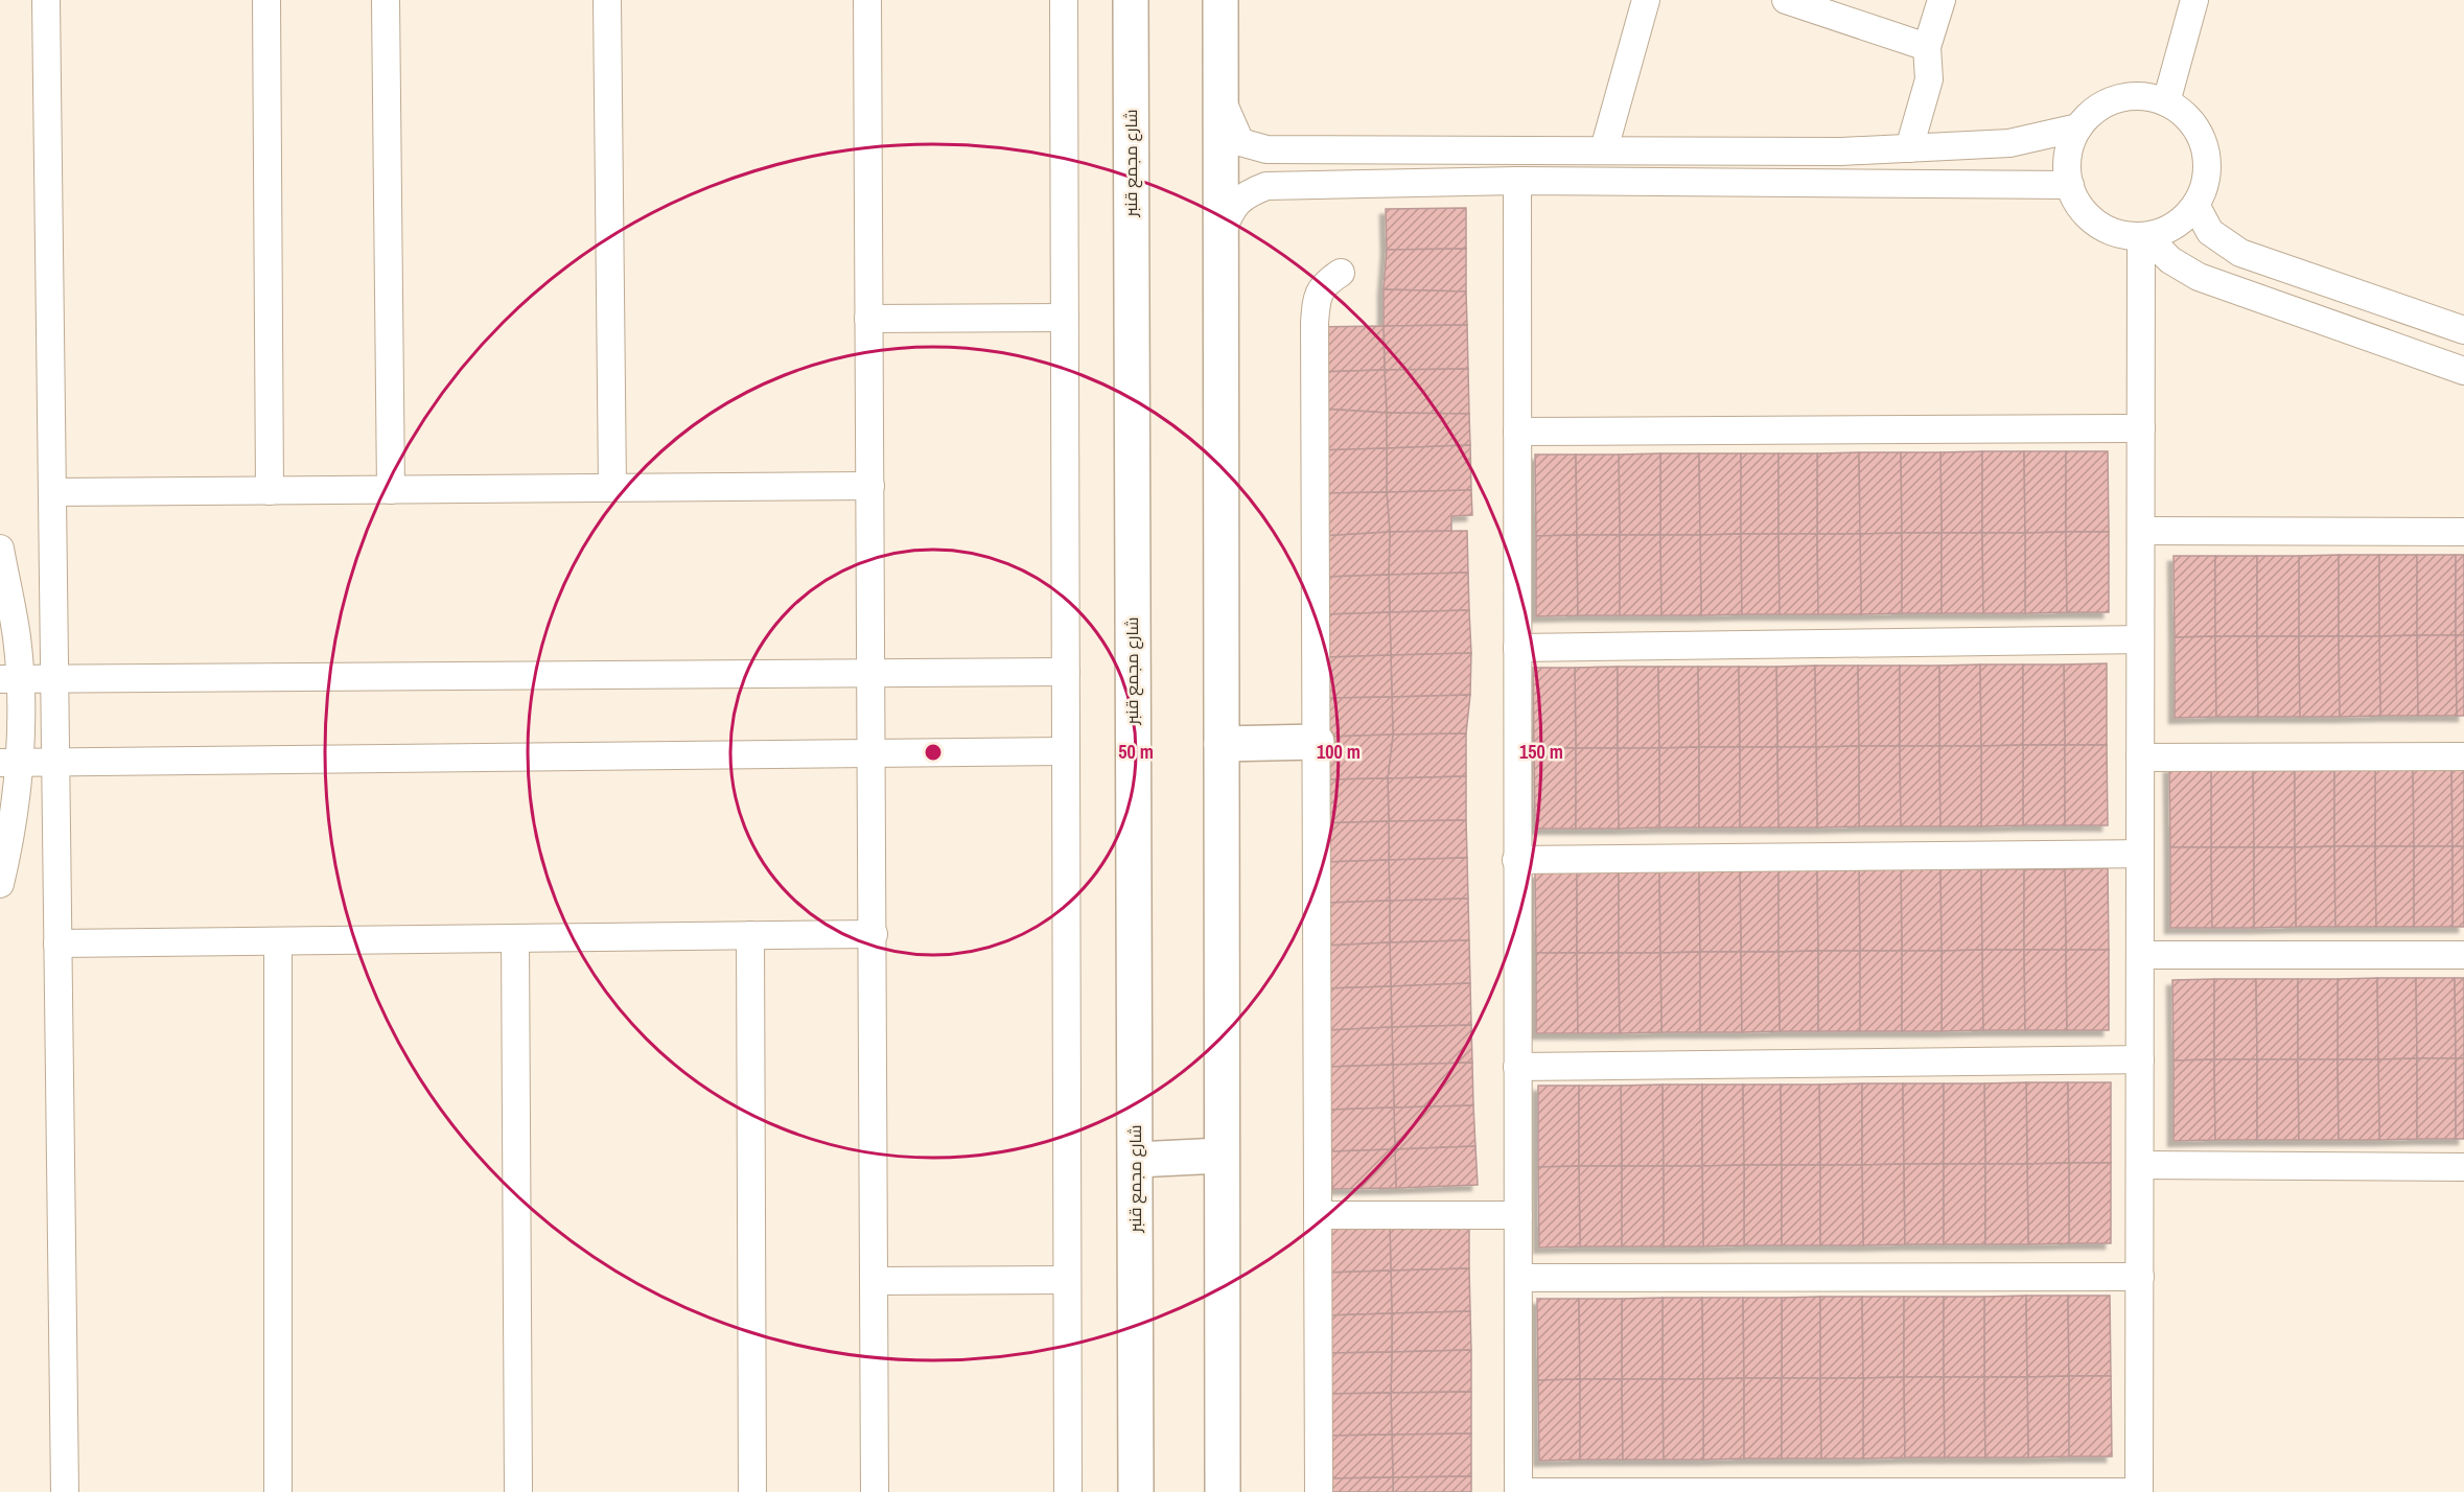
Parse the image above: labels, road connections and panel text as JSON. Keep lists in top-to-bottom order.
{
  "streets": {
    "main road": ["شارع مجمع قنبر"]
  },
  "rings": ["50 m", "100 m", "150 m"]
}
